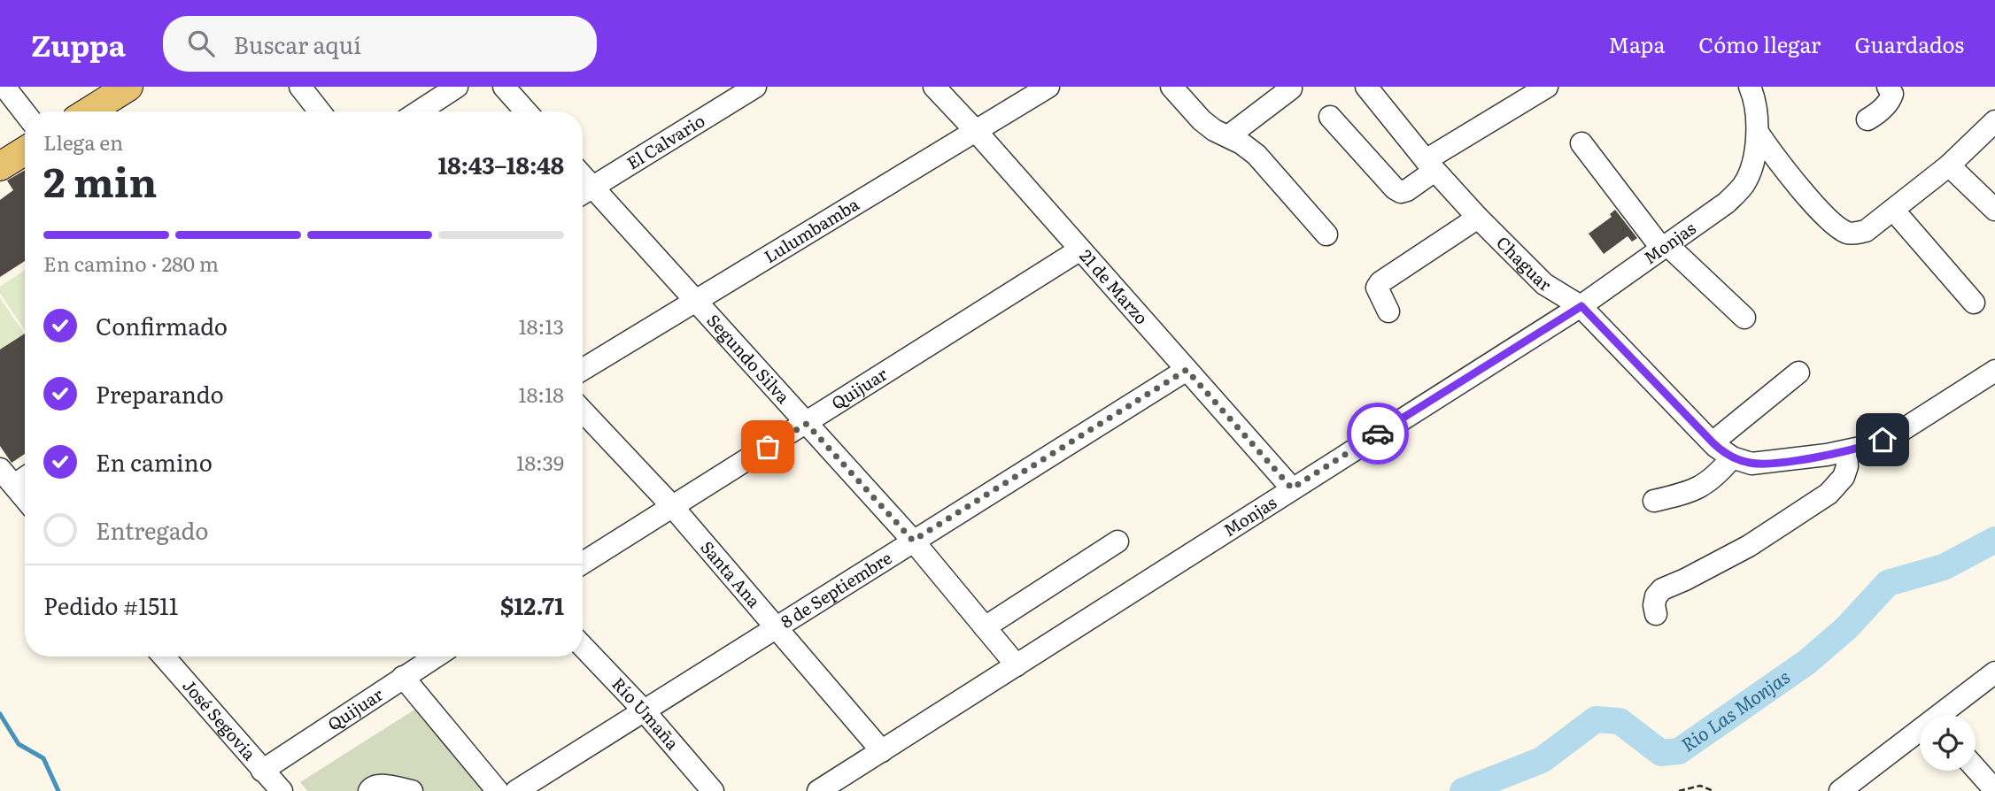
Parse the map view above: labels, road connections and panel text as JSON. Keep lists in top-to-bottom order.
{
  "streets": {
    "street": [
      "El Calvario",
      "Lulumbamba",
      "Monjas",
      "Chaguar",
      "21 de Marzo",
      "Segundo Silva",
      "Quijuar",
      "Santa Ana",
      "8 de Septiembre",
      "Río Umaña",
      "José Segovia"
    ]
  },
  "crossings": [
    ["El Calvario", "Segundo Silva"],
    ["Lulumbamba", "21 de Marzo"],
    ["Lulumbamba", "Segundo Silva"],
    ["Monjas", "Chaguar"],
    ["Monjas", "21 de Marzo"],
    ["Monjas", "Segundo Silva"],
    ["Monjas", "Santa Ana"],
    ["21 de Marzo", "Quijuar"],
    ["21 de Marzo", "8 de Septiembre"],
    ["Segundo Silva", "Quijuar"],
    ["Segundo Silva", "8 de Septiembre"],
    ["Quijuar", "Santa Ana"],
    ["Quijuar", "José Segovia"],
    ["Santa Ana", "8 de Septiembre"],
    ["8 de Septiembre", "Río Umaña"]
  ],
  "water": ["Rio Las Monjas"],
  "page": {
    "header": "Zuppa",
    "search": "Buscar aquí",
    "nav": ["Mapa", "Cómo llegar", "Guardados"],
    "heading": ["2 min", "Llega en", "18:43–18:48"],
    "panel": ["Pedido #1511", "$12.71"],
    "bar": "En camino · 280 m",
    "list": [
      ["Confirmado", "18:13"],
      ["Preparando", "18:18"],
      ["En camino", "18:39"],
      "Entregado"
    ]
  }
}
